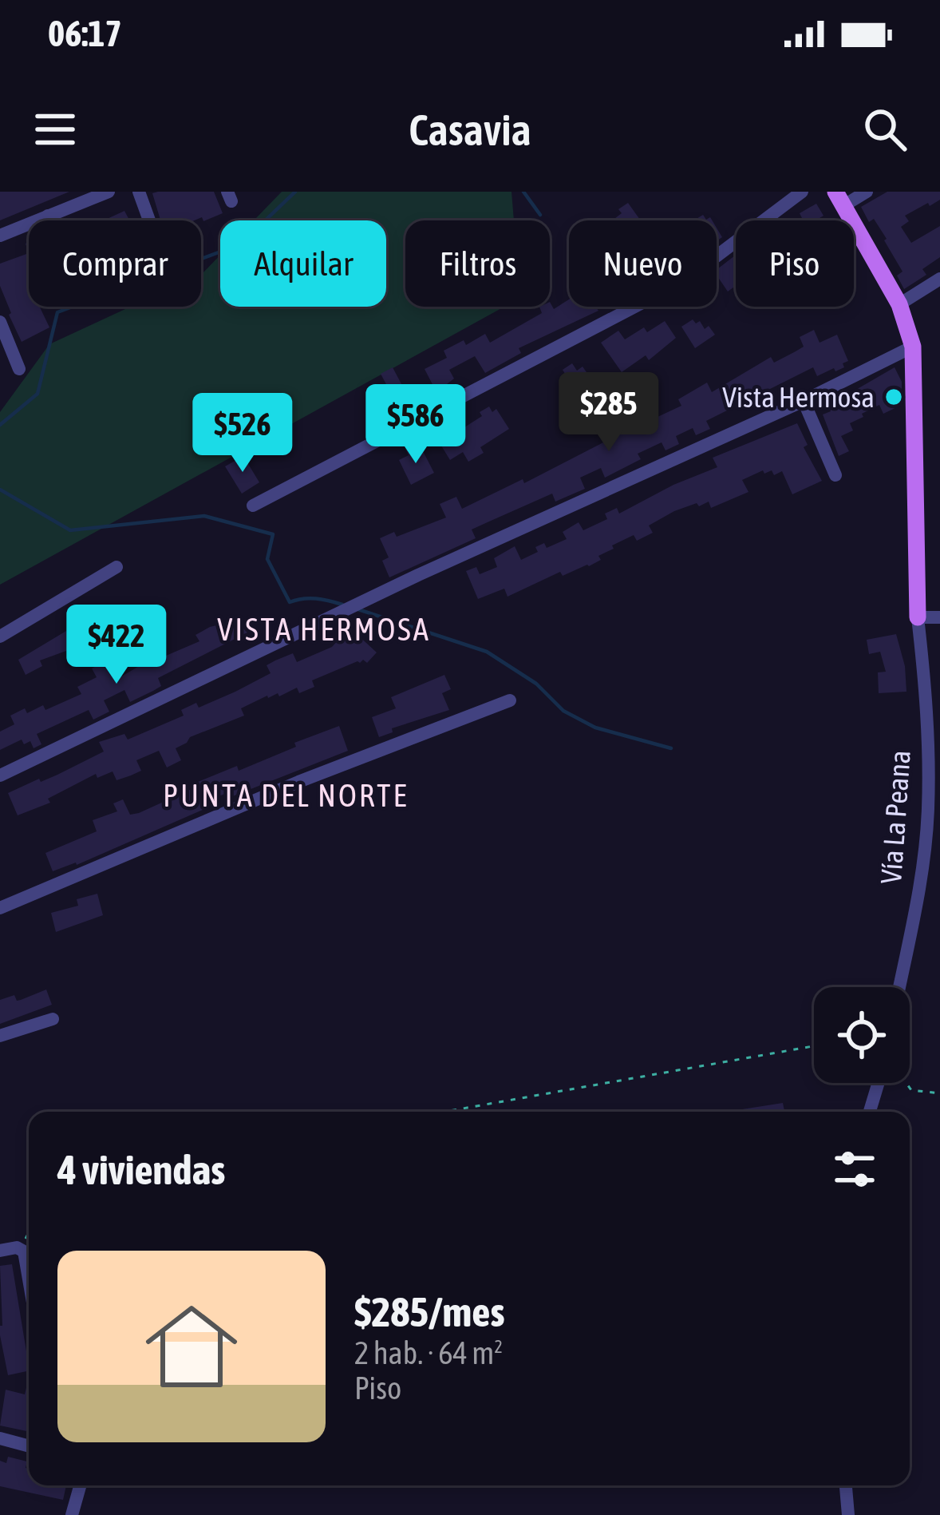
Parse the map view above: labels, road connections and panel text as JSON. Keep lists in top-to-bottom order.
{
  "streets": {
    "street": ["Vía La Peana"]
  },
  "districts": ["VISTA HERMOSA", "PUNTA DEL NORTE"],
  "places": ["Vista Hermosa"],
  "page": {
    "status": "06:17",
    "header": "Casavia",
    "chip": [
      "Comprar",
      "Alquilar",
      "Filtros",
      "Nuevo",
      "Piso"
    ],
    "price": [
      "$285",
      "$586",
      "$526",
      "$422"
    ],
    "heading": "4 viviendas",
    "list": [
      {
        "name": "$285/mes",
        "note": "2 hab. · 64 m² · Piso"
      }
    ]
  }
}
